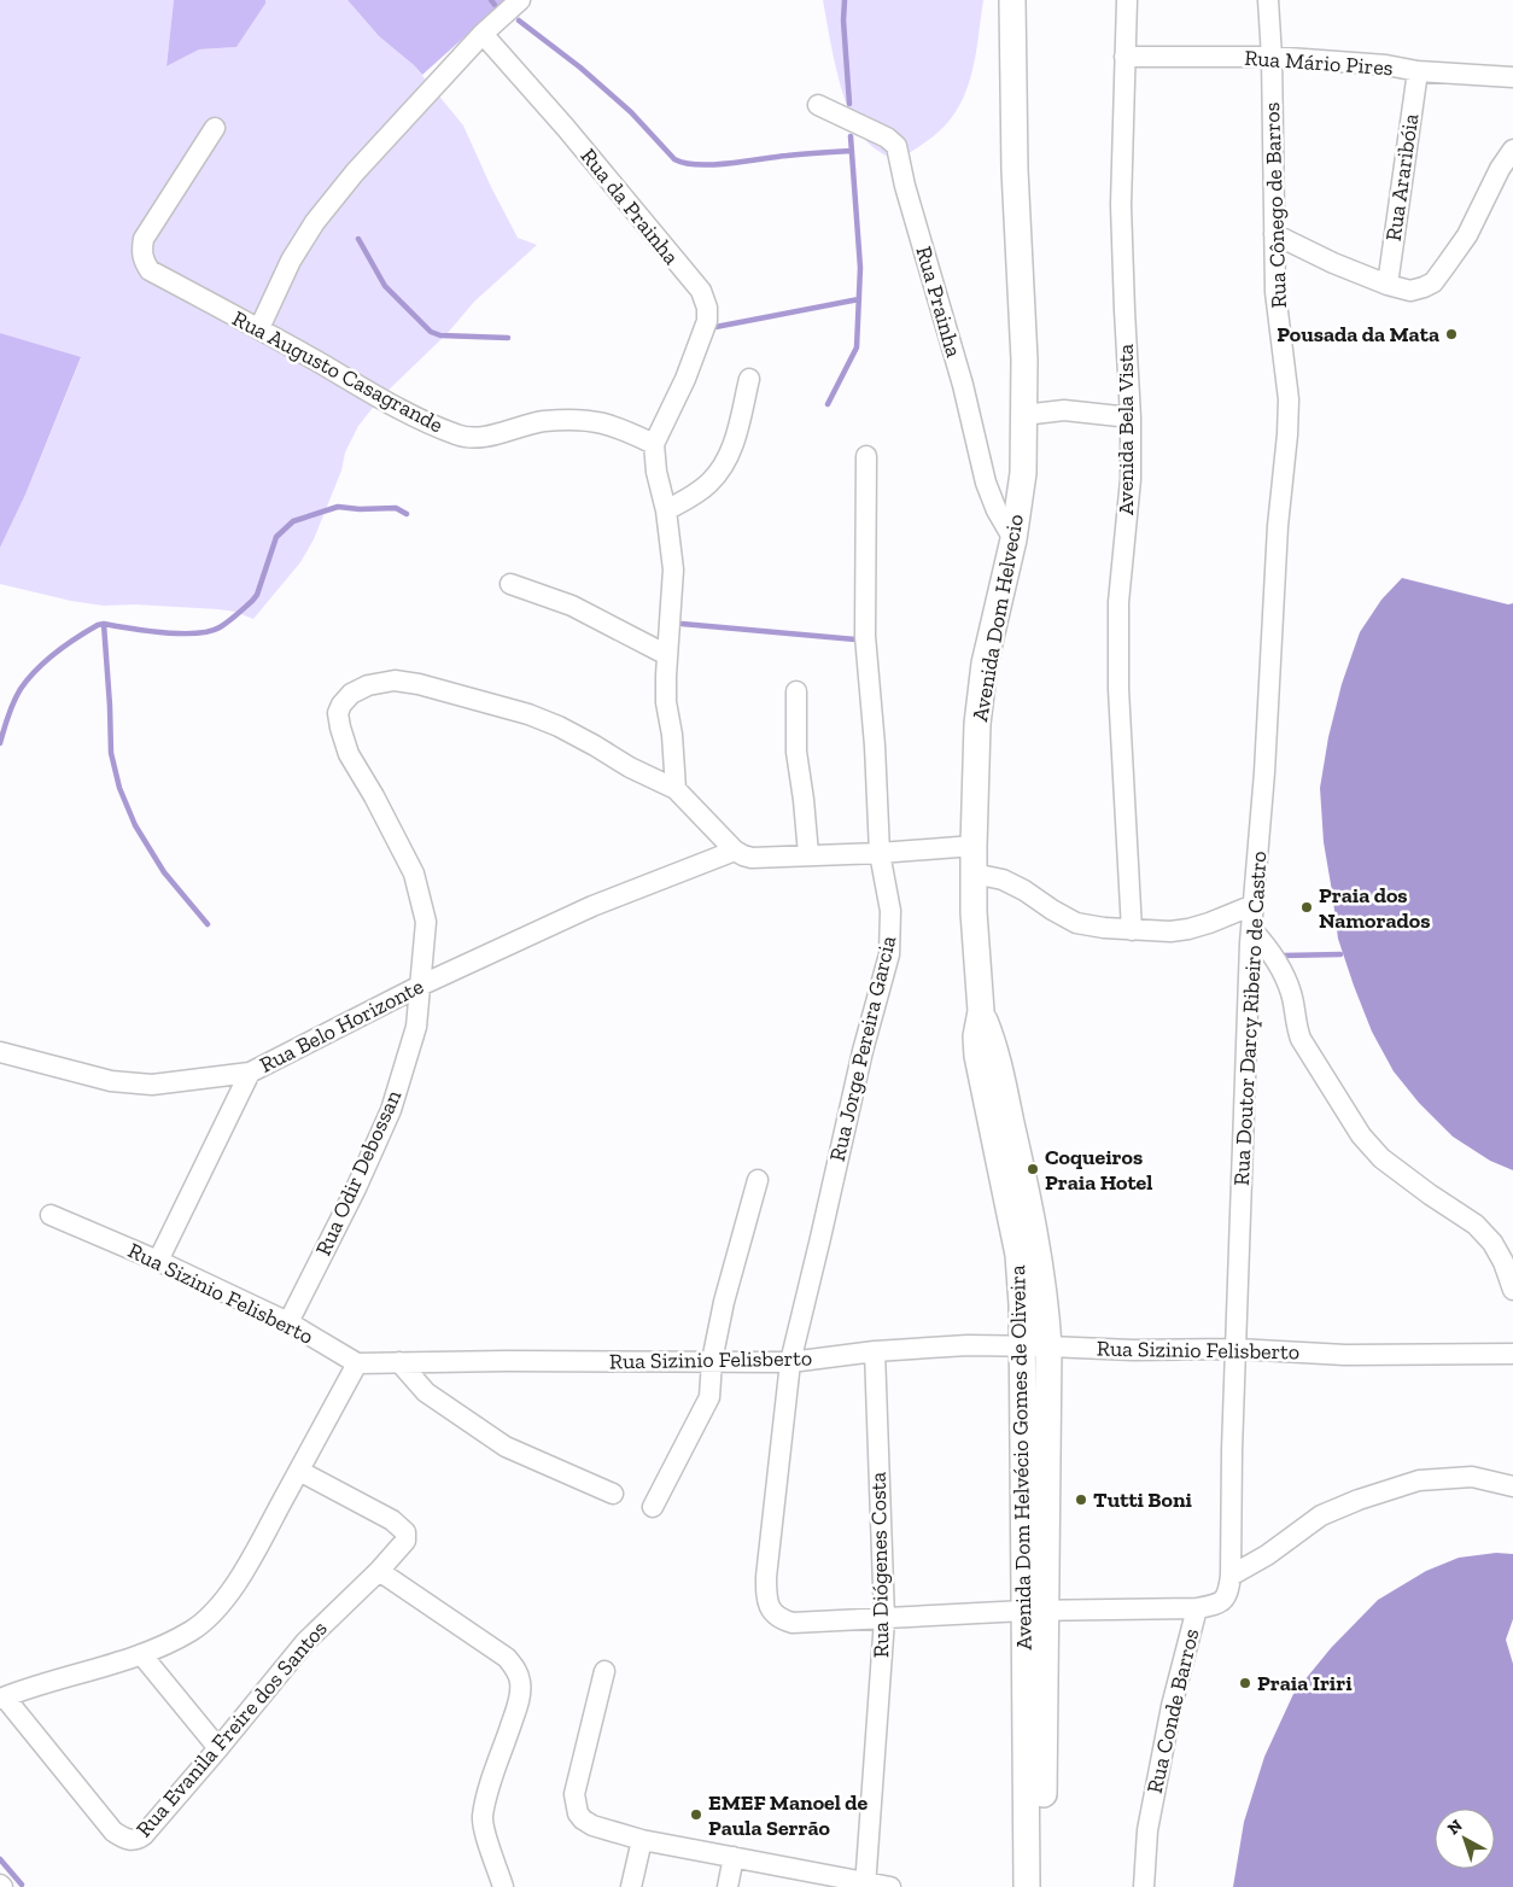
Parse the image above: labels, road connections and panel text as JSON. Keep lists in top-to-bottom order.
{
  "streets": {
    "street": [
      "Rua Mário Pires",
      "Rua Araribóia",
      "Rua Cônego de Barros",
      "Rua da Prainha",
      "Rua Prainha",
      "Rua Augusto Casagrande",
      "Avenida Bela Vista",
      "Avenida Dom Helvecio",
      "Rua Doutor Darcy Ribeiro de Castro",
      "Rua Belo Horizonte",
      "Rua Jorge Pereira Garcia",
      "Rua Odir Debossan",
      "Rua Sizinio Felisberto",
      "Avenida Dom Helvécio Gomes de Oliveira",
      "Rua Diógenes Costa",
      "Rua Conde Barros",
      "Rua Evanila Freire dos Santos"
    ]
  },
  "crossings": [
    ["Rua Mário Pires", "Rua Araribóia"],
    ["Rua Mário Pires", "Rua Cônego de Barros"],
    ["Rua Mário Pires", "Avenida Bela Vista"],
    ["Rua Cônego de Barros", "Rua Doutor Darcy Ribeiro de Castro"],
    ["Rua da Prainha", "Rua Augusto Casagrande"],
    ["Rua Prainha", "Avenida Dom Helvecio"],
    ["Avenida Dom Helvecio", "Avenida Dom Helvécio Gomes de Oliveira"],
    ["Rua Doutor Darcy Ribeiro de Castro", "Rua Sizinio Felisberto"],
    ["Rua Doutor Darcy Ribeiro de Castro", "Rua Conde Barros"],
    ["Rua Belo Horizonte", "Rua Odir Debossan"],
    ["Rua Belo Horizonte", "Rua Sizinio Felisberto"],
    ["Rua Jorge Pereira Garcia", "Rua Sizinio Felisberto"],
    ["Rua Jorge Pereira Garcia", "Rua Diógenes Costa"],
    ["Rua Odir Debossan", "Rua Sizinio Felisberto"],
    ["Rua Sizinio Felisberto", "Avenida Dom Helvécio Gomes de Oliveira"],
    ["Rua Sizinio Felisberto", "Rua Diógenes Costa"]
  ],
  "places": [
    "Pousada da Mata",
    "Praia dos Namorados",
    "Coqueiros Praia Hotel",
    "Tutti Boni",
    "Praia Iriri",
    "EMEF Manoel de Paula Serrão"
  ],
  "north": "top left"
}
